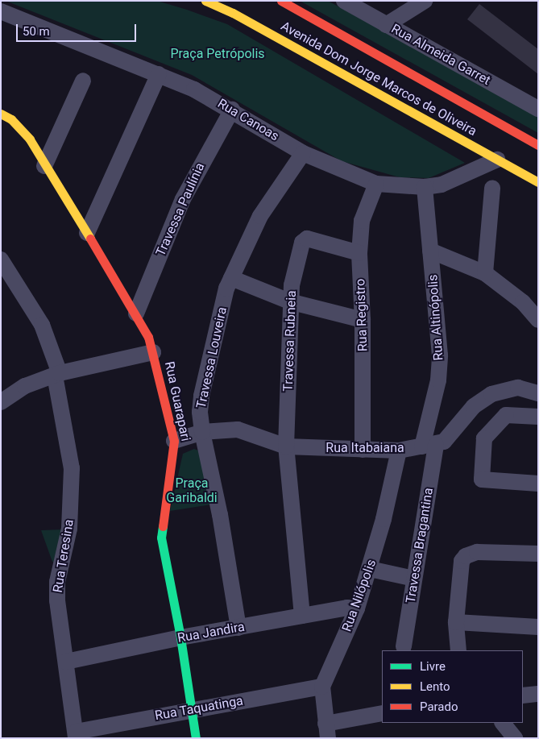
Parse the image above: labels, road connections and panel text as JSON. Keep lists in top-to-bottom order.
{
  "streets": {
    "street": [
      "Rua Almeida Garret",
      "Avenida Dom Jorge Marcos de Oliveira",
      "Rua Canoas",
      "Travessa Paulínia",
      "Rua Registro",
      "Rua Altinópolis",
      "Travessa Rubneia",
      "Travessa Louveira",
      "Rua Guarapari",
      "Rua Itabaiana",
      "Travessa Bragantina",
      "Rua Teresina",
      "Rua Nilópolis",
      "Rua Jandira",
      "Rua Taquatinga"
    ]
  },
  "crossings": [
    ["Avenida Dom Jorge Marcos de Oliveira", "Rua Canoas"],
    ["Rua Canoas", "Travessa Paulínia"],
    ["Rua Canoas", "Rua Registro"],
    ["Rua Canoas", "Rua Altinópolis"],
    ["Rua Canoas", "Travessa Louveira"],
    ["Travessa Paulínia", "Rua Guarapari"],
    ["Rua Registro", "Travessa Rubneia"],
    ["Rua Registro", "Rua Itabaiana"],
    ["Rua Altinópolis", "Rua Itabaiana"],
    ["Rua Altinópolis", "Travessa Bragantina"],
    ["Travessa Rubneia", "Rua Itabaiana"],
    ["Travessa Rubneia", "Rua Jandira"],
    ["Travessa Louveira", "Rua Itabaiana"],
    ["Travessa Louveira", "Rua Jandira"],
    ["Rua Guarapari", "Rua Itabaiana"],
    ["Rua Guarapari", "Rua Jandira"],
    ["Rua Guarapari", "Rua Taquatinga"],
    ["Rua Itabaiana", "Travessa Bragantina"],
    ["Rua Itabaiana", "Rua Nilópolis"],
    ["Rua Teresina", "Rua Jandira"],
    ["Rua Teresina", "Rua Taquatinga"],
    ["Rua Nilópolis", "Rua Jandira"],
    ["Rua Nilópolis", "Rua Taquatinga"]
  ],
  "parks": ["Praça Petrópolis", "Praça Garibaldi"],
  "legend": ["Livre", "Lento", "Parado"],
  "scale_bar": "50 m"
}
